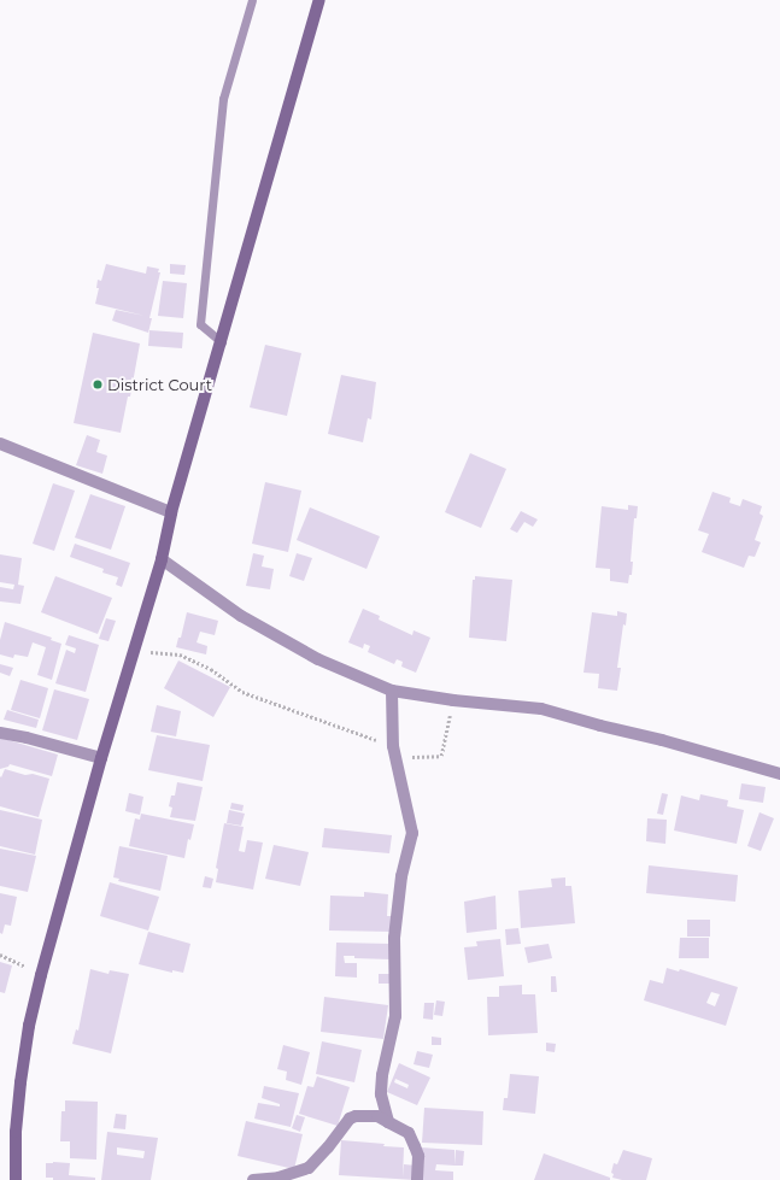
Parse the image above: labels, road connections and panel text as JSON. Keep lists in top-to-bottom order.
{
  "places": ["District Court"]
}
